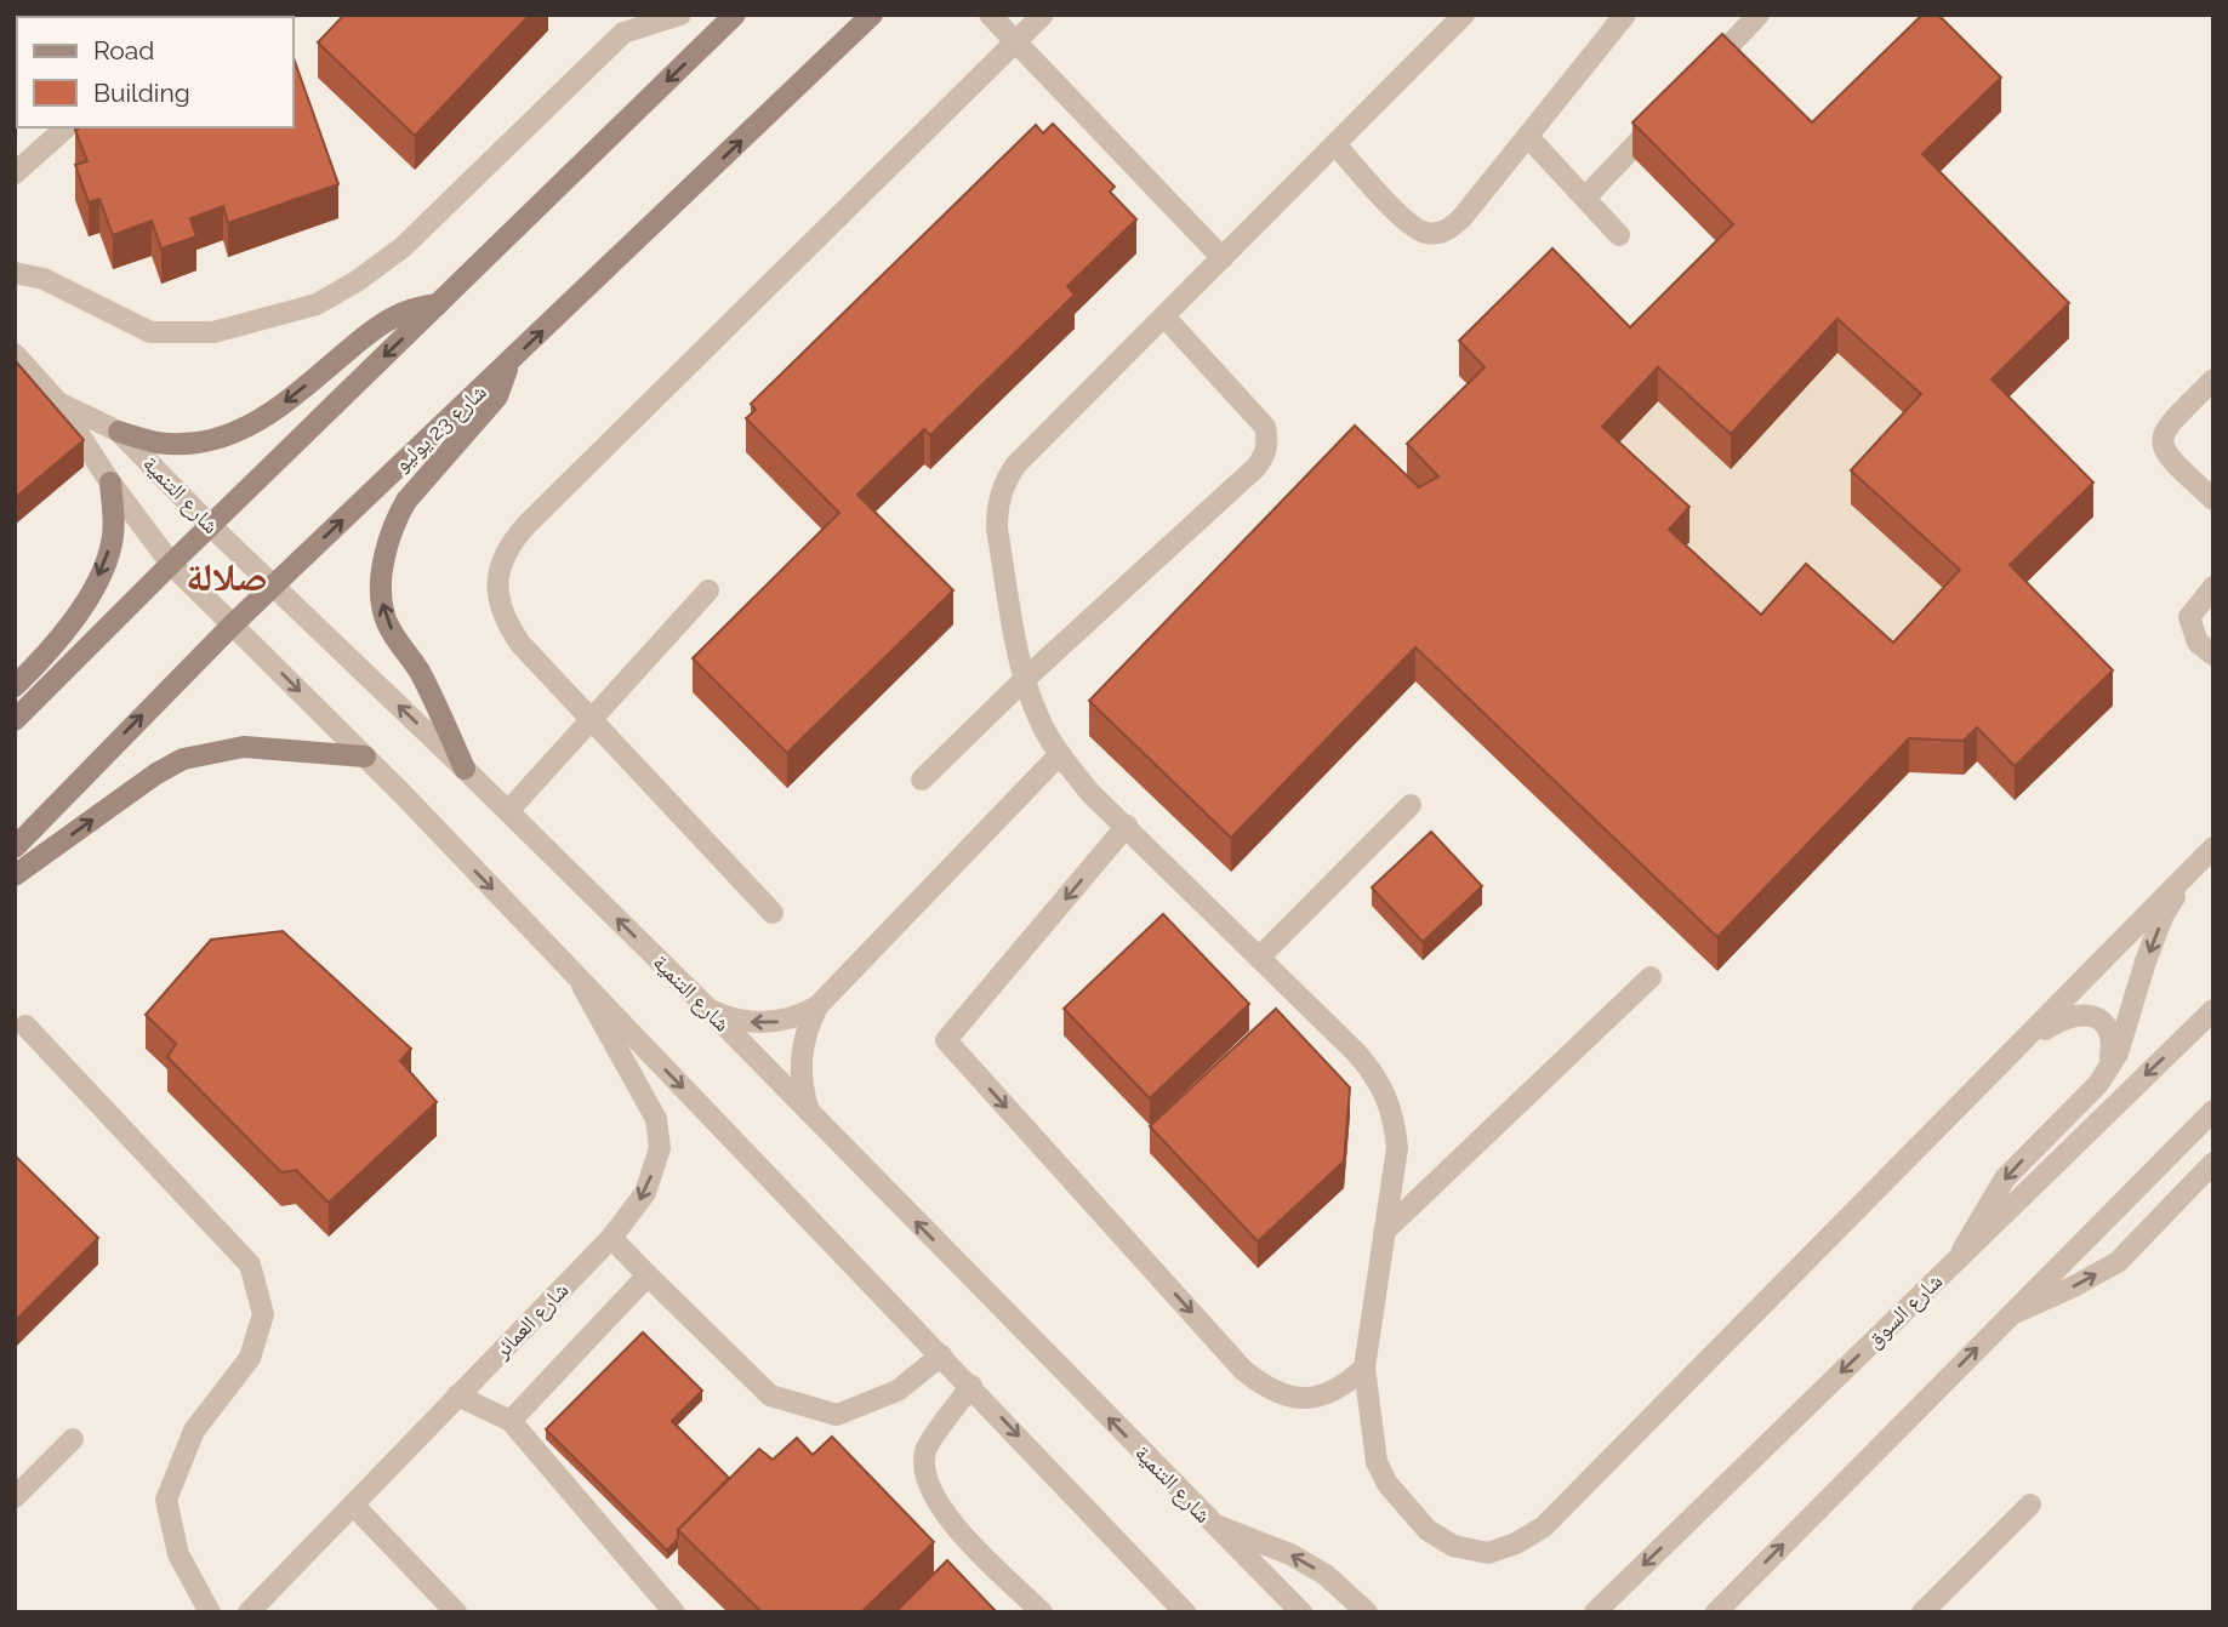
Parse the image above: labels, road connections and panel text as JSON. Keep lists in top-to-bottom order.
{
  "streets": {
    "main road": ["شارع 23 يوليو"],
    "street": ["شارع التنمية", "شارع السوق", "شارع العمائر"]
  },
  "crossings": [
    ["شارع 23 يوليو", "شارع التنمية"],
    ["شارع التنمية", "شارع العمائر"]
  ],
  "districts": ["صلالة"],
  "legend": ["Road", "Building"]
}
